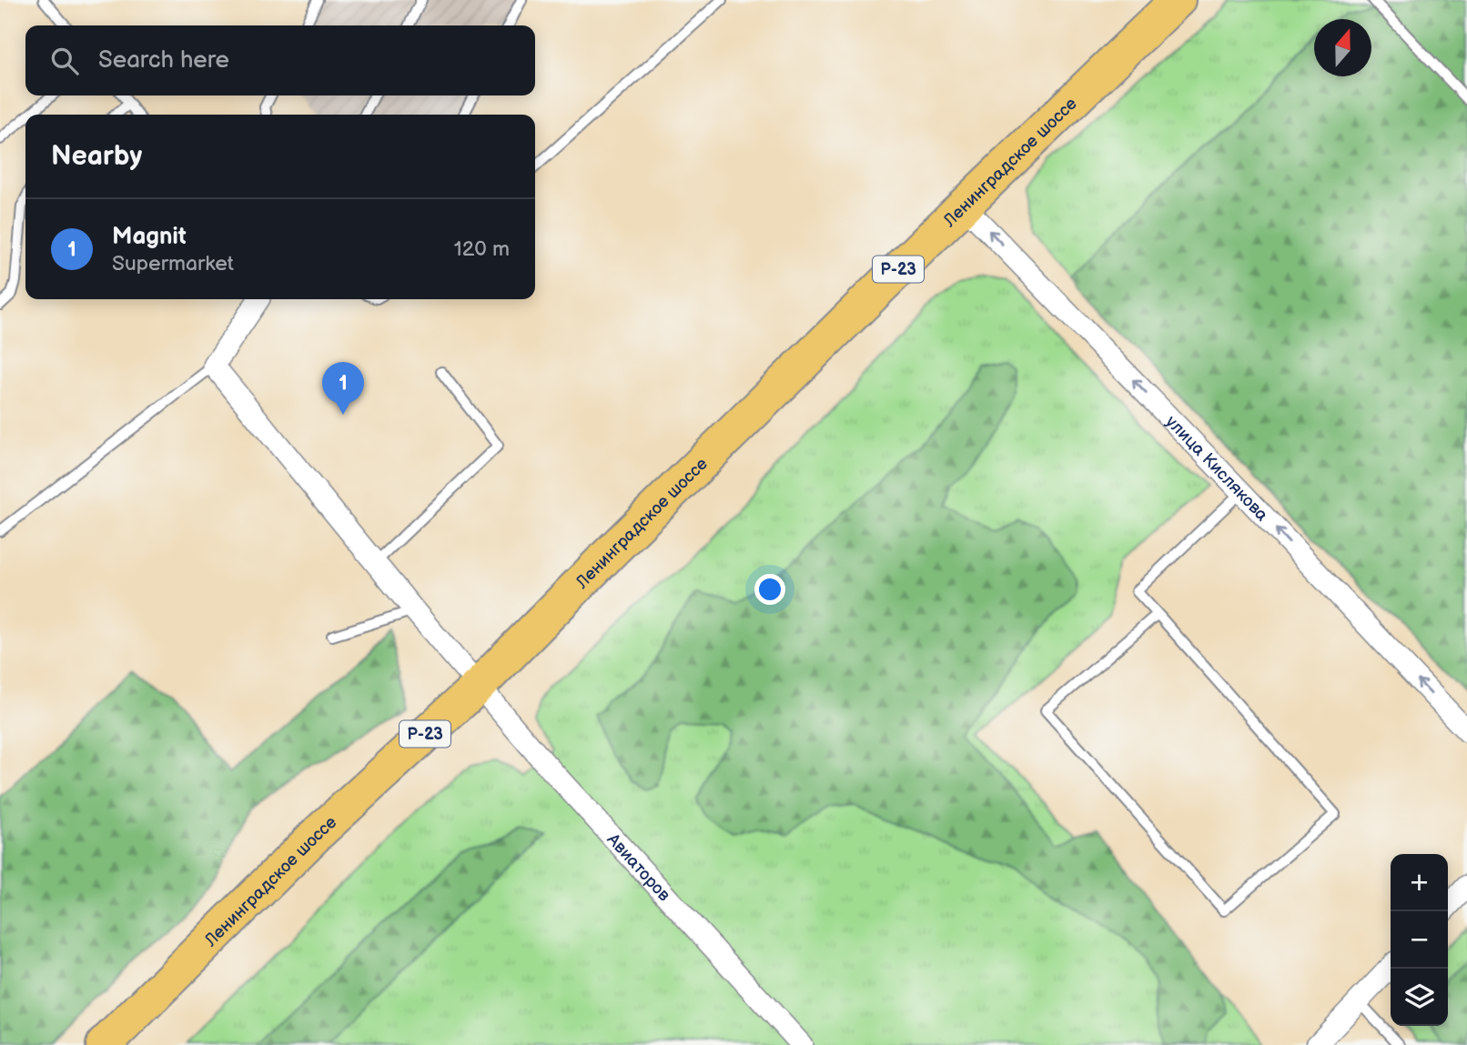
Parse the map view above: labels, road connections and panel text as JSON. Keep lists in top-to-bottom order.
{
  "streets": {
    "highway": ["Ленинградское шоссе", "Р-23"],
    "street": ["улица Кислякова", "Авиаторов"]
  },
  "crossings": [
    ["Ленинградское шоссе", "улица Кислякова"],
    ["Ленинградское шоссе", "Авиаторов"]
  ],
  "one_way": ["улица Кислякова"],
  "north": "top",
  "page": {
    "search": "Search here",
    "heading": "Nearby",
    "list": [
      {
        "mark": "1",
        "name": "Magnit",
        "note": "Supermarket",
        "value": "120 m"
      }
    ],
    "pins": "1",
    "map_buttons": ["+", "−"]
  }
}
